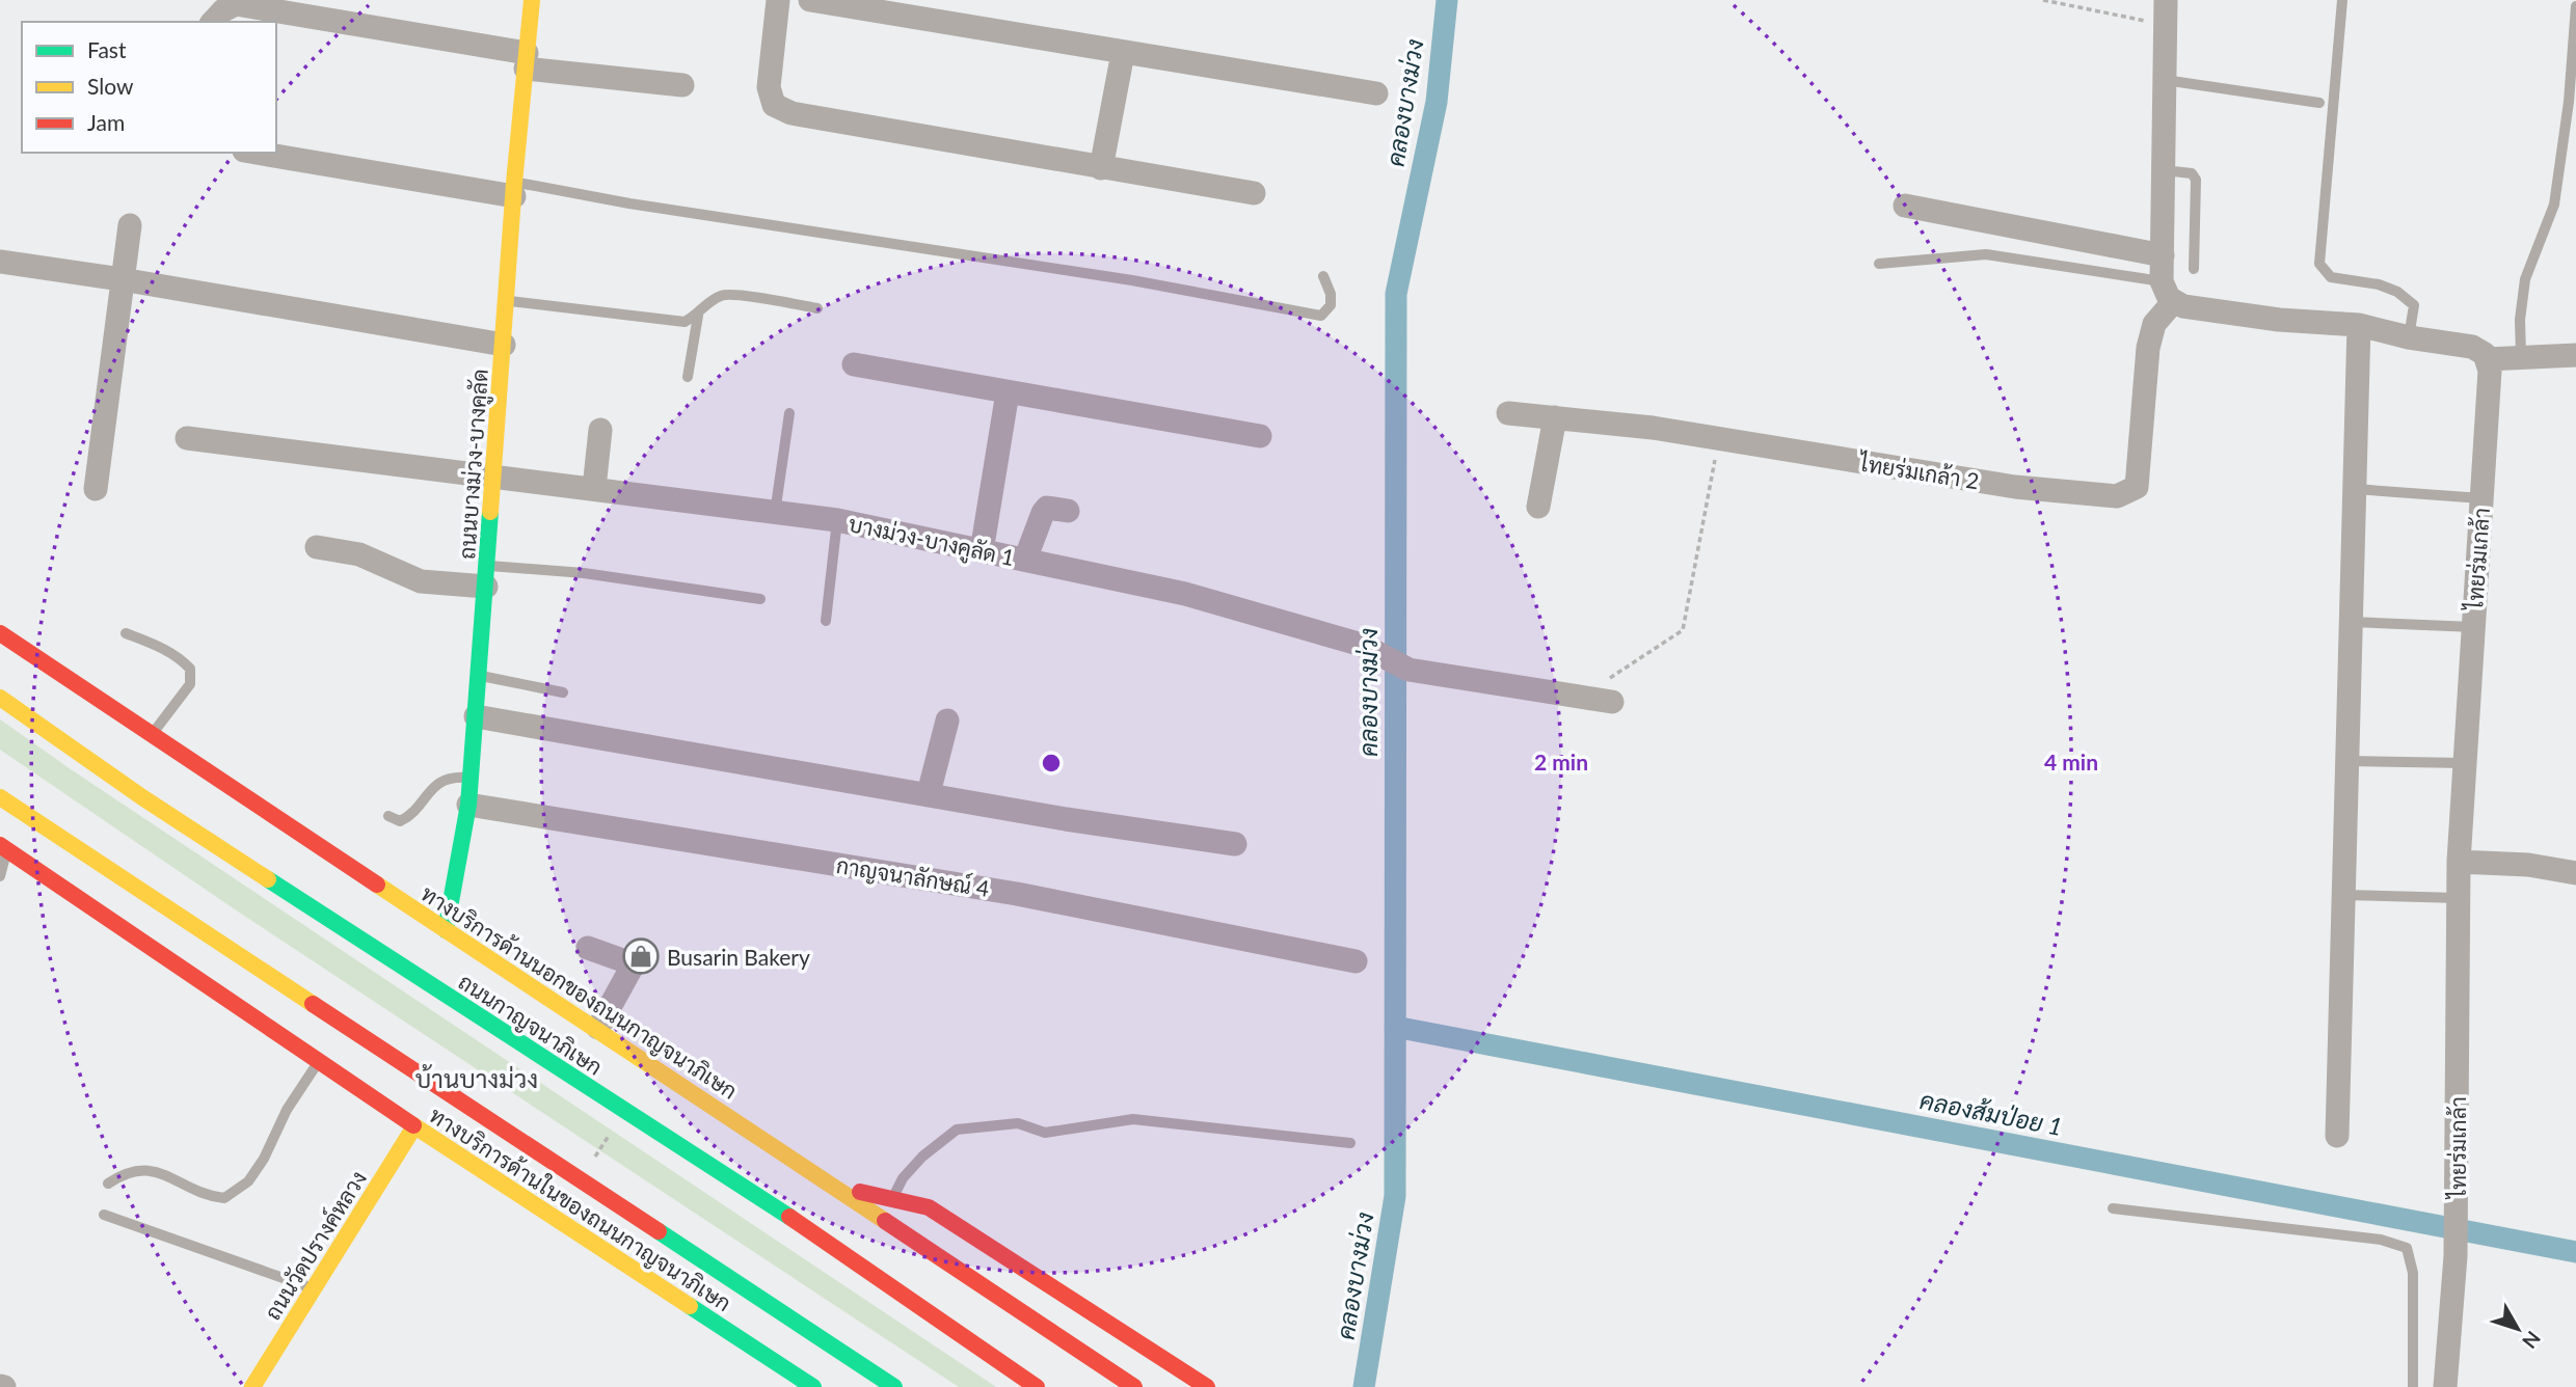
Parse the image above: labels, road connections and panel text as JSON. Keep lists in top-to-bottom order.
{
  "streets": {
    "main road": [
      "ถนนบางม่วง-บางคูลัด",
      "ทางบริการด้านนอกของถนนกาญจนาภิเษก",
      "ถนนกาญจนาภิเษก",
      "ทางบริการด้านในของถนนกาญจนาภิเษก",
      "ถนนวัดปรางค์หลวง"
    ],
    "street": [
      "ไทยร่มเกล้า 2",
      "บางม่วง-บางคูลัด 1",
      "ไทยร่มเกล้า",
      "กาญจนาลักษณ์ 4"
    ]
  },
  "crossings": [
    ["ถนนบางม่วง-บางคูลัด", "บางม่วง-บางคูลัด 1"],
    ["ถนนบางม่วง-บางคูลัด", "กาญจนาลักษณ์ 4"],
    ["ถนนบางม่วง-บางคูลัด", "ทางบริการด้านนอกของถนนกาญจนาภิเษก"],
    ["ทางบริการด้านในของถนนกาญจนาภิเษก", "ถนนวัดปรางค์หลวง"]
  ],
  "districts": ["บ้านบางม่วง"],
  "water": ["คลองบางม่วง", "คลองส้มป่อย 1"],
  "places": {
    "shop": ["Busarin Bakery"]
  },
  "legend": ["Fast", "Slow", "Jam"],
  "north": "bottom right",
  "rings": ["2 min", "4 min"]
}
